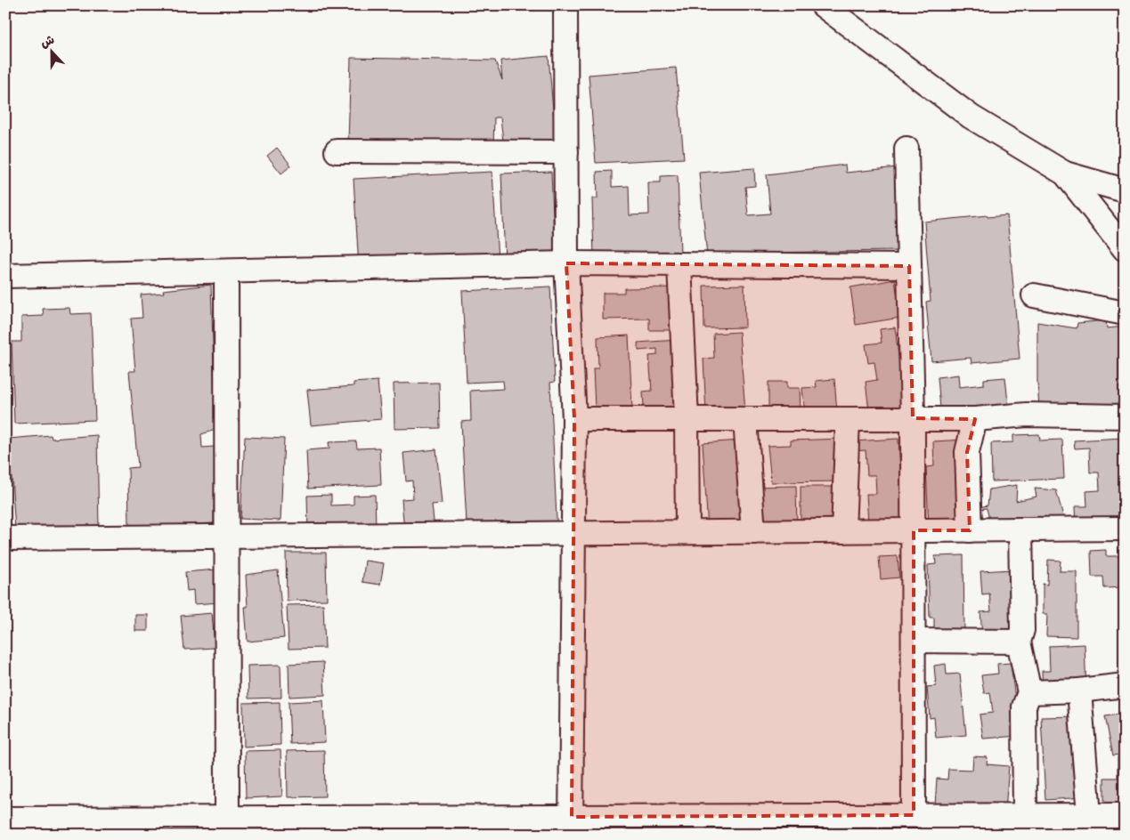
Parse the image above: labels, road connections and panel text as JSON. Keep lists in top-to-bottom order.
{
  "north": "top"
}
